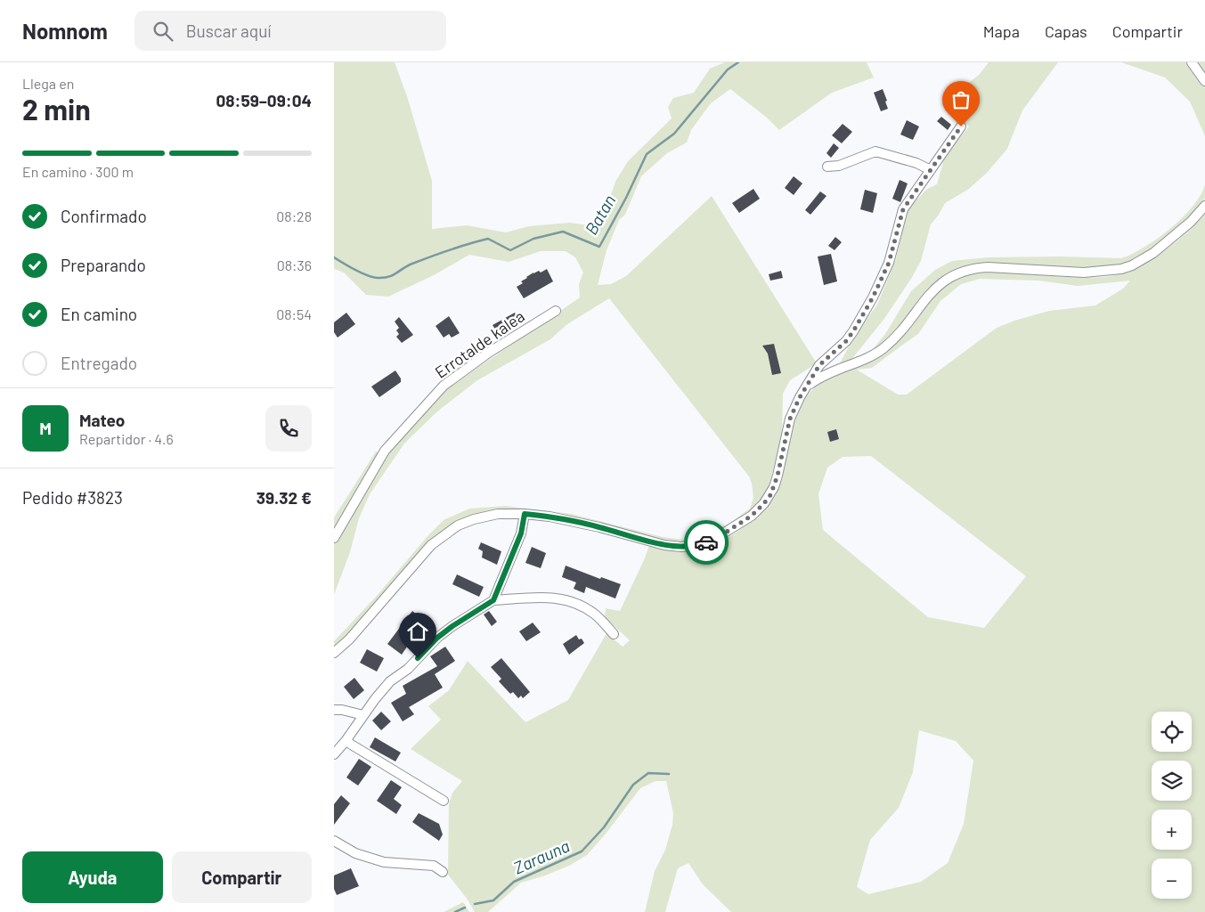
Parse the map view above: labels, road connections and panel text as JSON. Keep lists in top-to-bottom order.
{
  "streets": {
    "street": ["Errotalde kalea"]
  },
  "water": ["Batan", "Zarauna"],
  "page": {
    "header": "Nomnom",
    "search": "Buscar aquí",
    "nav": ["Mapa", "Capas", "Compartir"],
    "heading": ["2 min", "Llega en", "08:59–09:04"],
    "panel": [
      "Mateo",
      "Repartidor · 4.6",
      "Pedido #3823",
      "39.32 €"
    ],
    "bar": "En camino · 300 m",
    "list": [
      ["Confirmado", "08:28"],
      ["Preparando", "08:36"],
      ["En camino", "08:54"],
      "Entregado"
    ],
    "round": "M",
    "map_buttons": ["+", "−"],
    "buttons": ["Ayuda", "Compartir"]
  }
}
